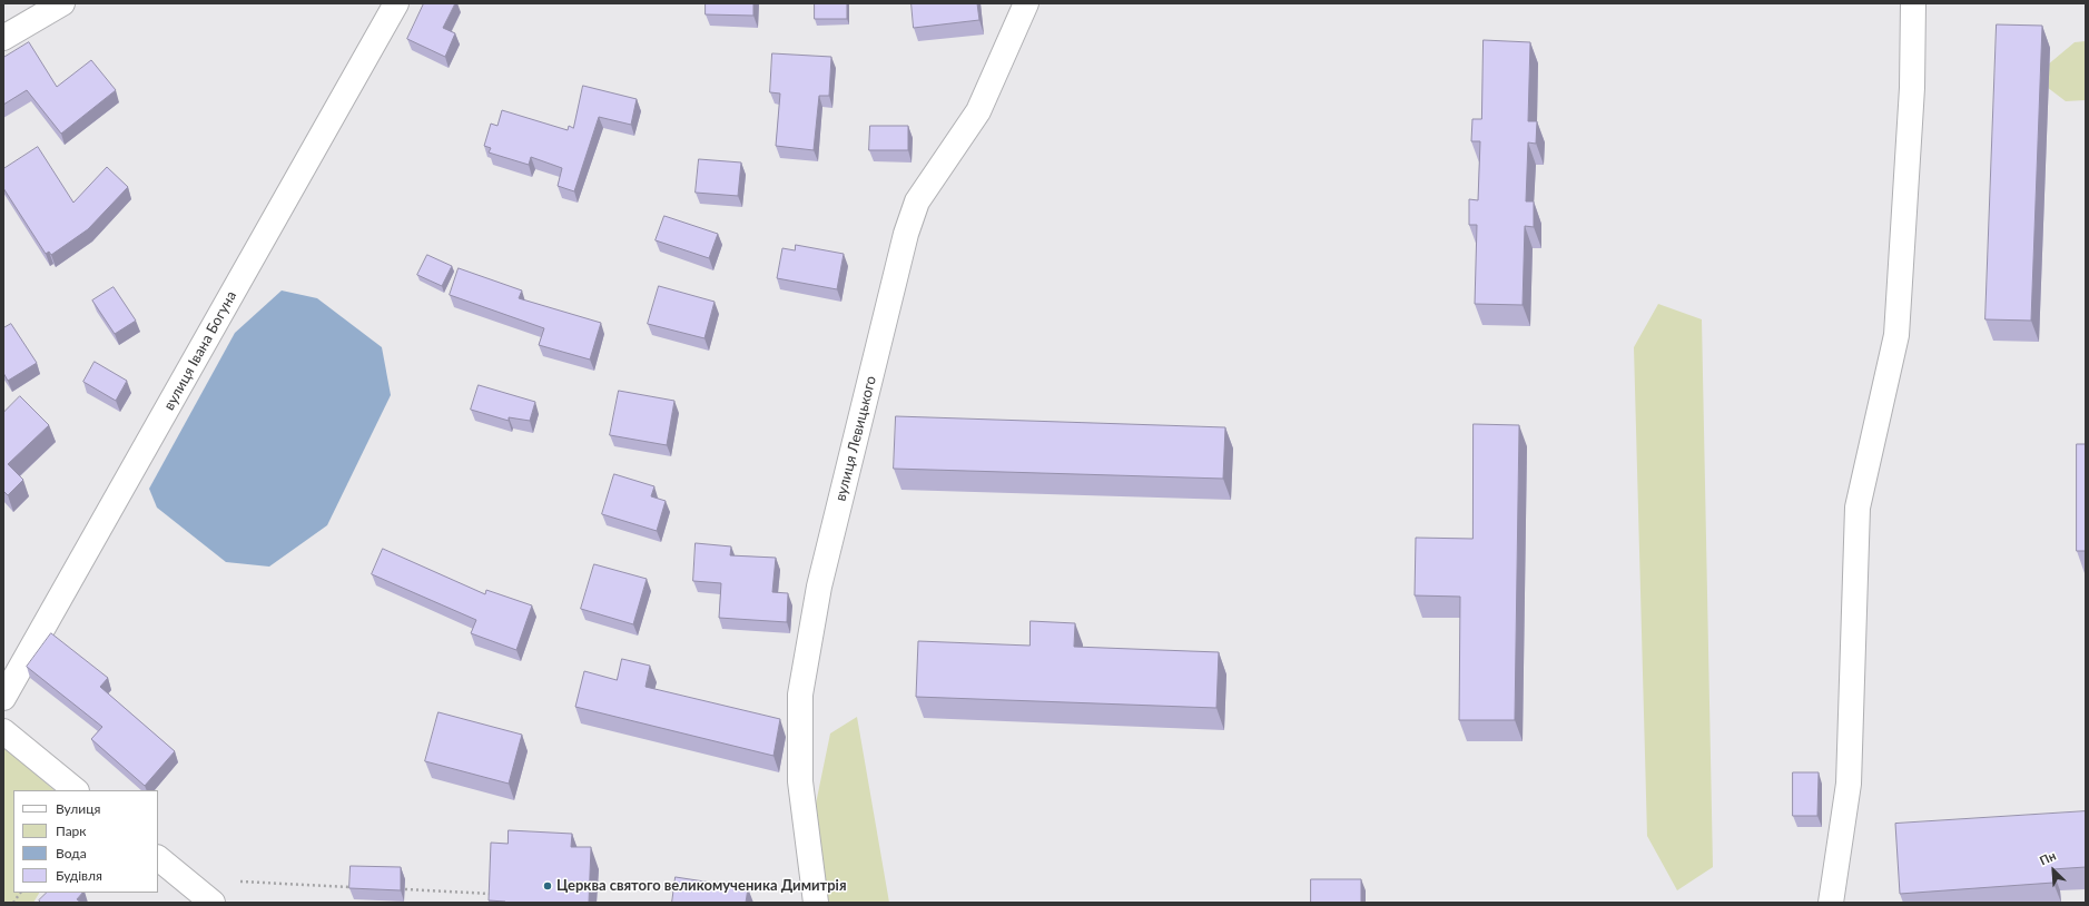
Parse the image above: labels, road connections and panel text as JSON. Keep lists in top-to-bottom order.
{
  "streets": {
    "street": ["вулиця Івана Богуна", "вулиця Левицького"]
  },
  "places": ["Церква святого великомученика Димитрія"],
  "legend": [
    "Вулиця",
    "Парк",
    "Вода",
    "Будівля"
  ],
  "north": "top left"
}
